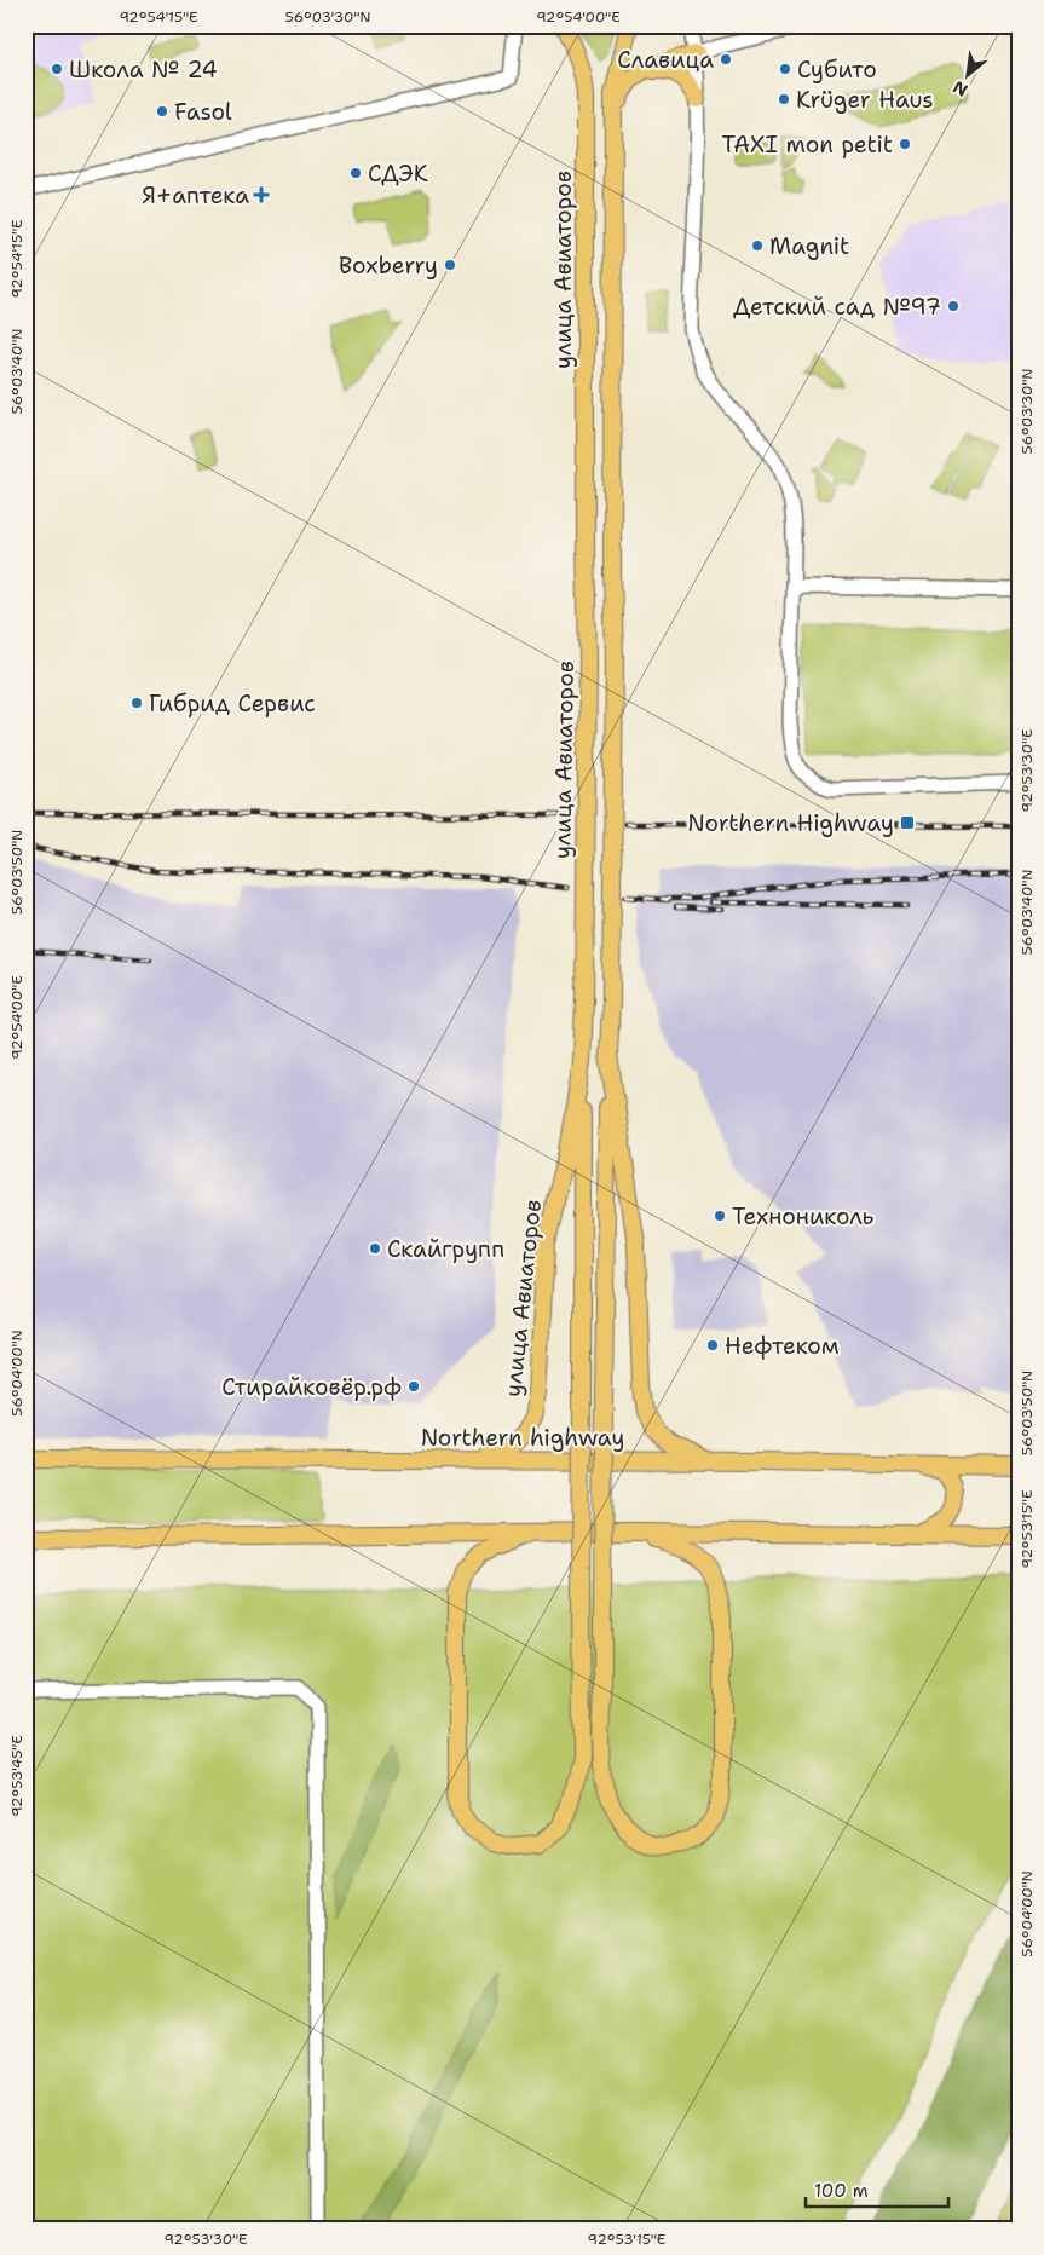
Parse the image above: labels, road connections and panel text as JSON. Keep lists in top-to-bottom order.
{
  "streets": {
    "main road": ["улица Авиаторов", "Northern highway"]
  },
  "crossings": [
    ["улица Авиаторов", "Northern highway"]
  ],
  "places": {
    "other": [
      "Славица",
      "Школа № 24",
      "Субито",
      "Krüger Haus",
      "Fasol",
      "TAXI mon petit",
      "СДЭК",
      "Magnit",
      "Boxberry",
      "Детский сад №97",
      "Гибрид Сервис",
      "Технониколь",
      "Скайгрупп",
      "Нефтеком",
      "Стирайковёр.рф"
    ],
    "health": ["Я+аптека"],
    "transit": ["Northern Highway"]
  },
  "scale_bar": "100 m",
  "north": "bottom left",
  "coordinates": [
    "92°54'15\"E",
    "56°03'30\"N",
    "92°54'00\"E",
    "56°03'40\"N",
    "92°53'30\"E",
    "56°03'50\"N",
    "56°04'00\"N",
    "92°53'15\"E",
    "92°53'45\"E"
  ]
}
